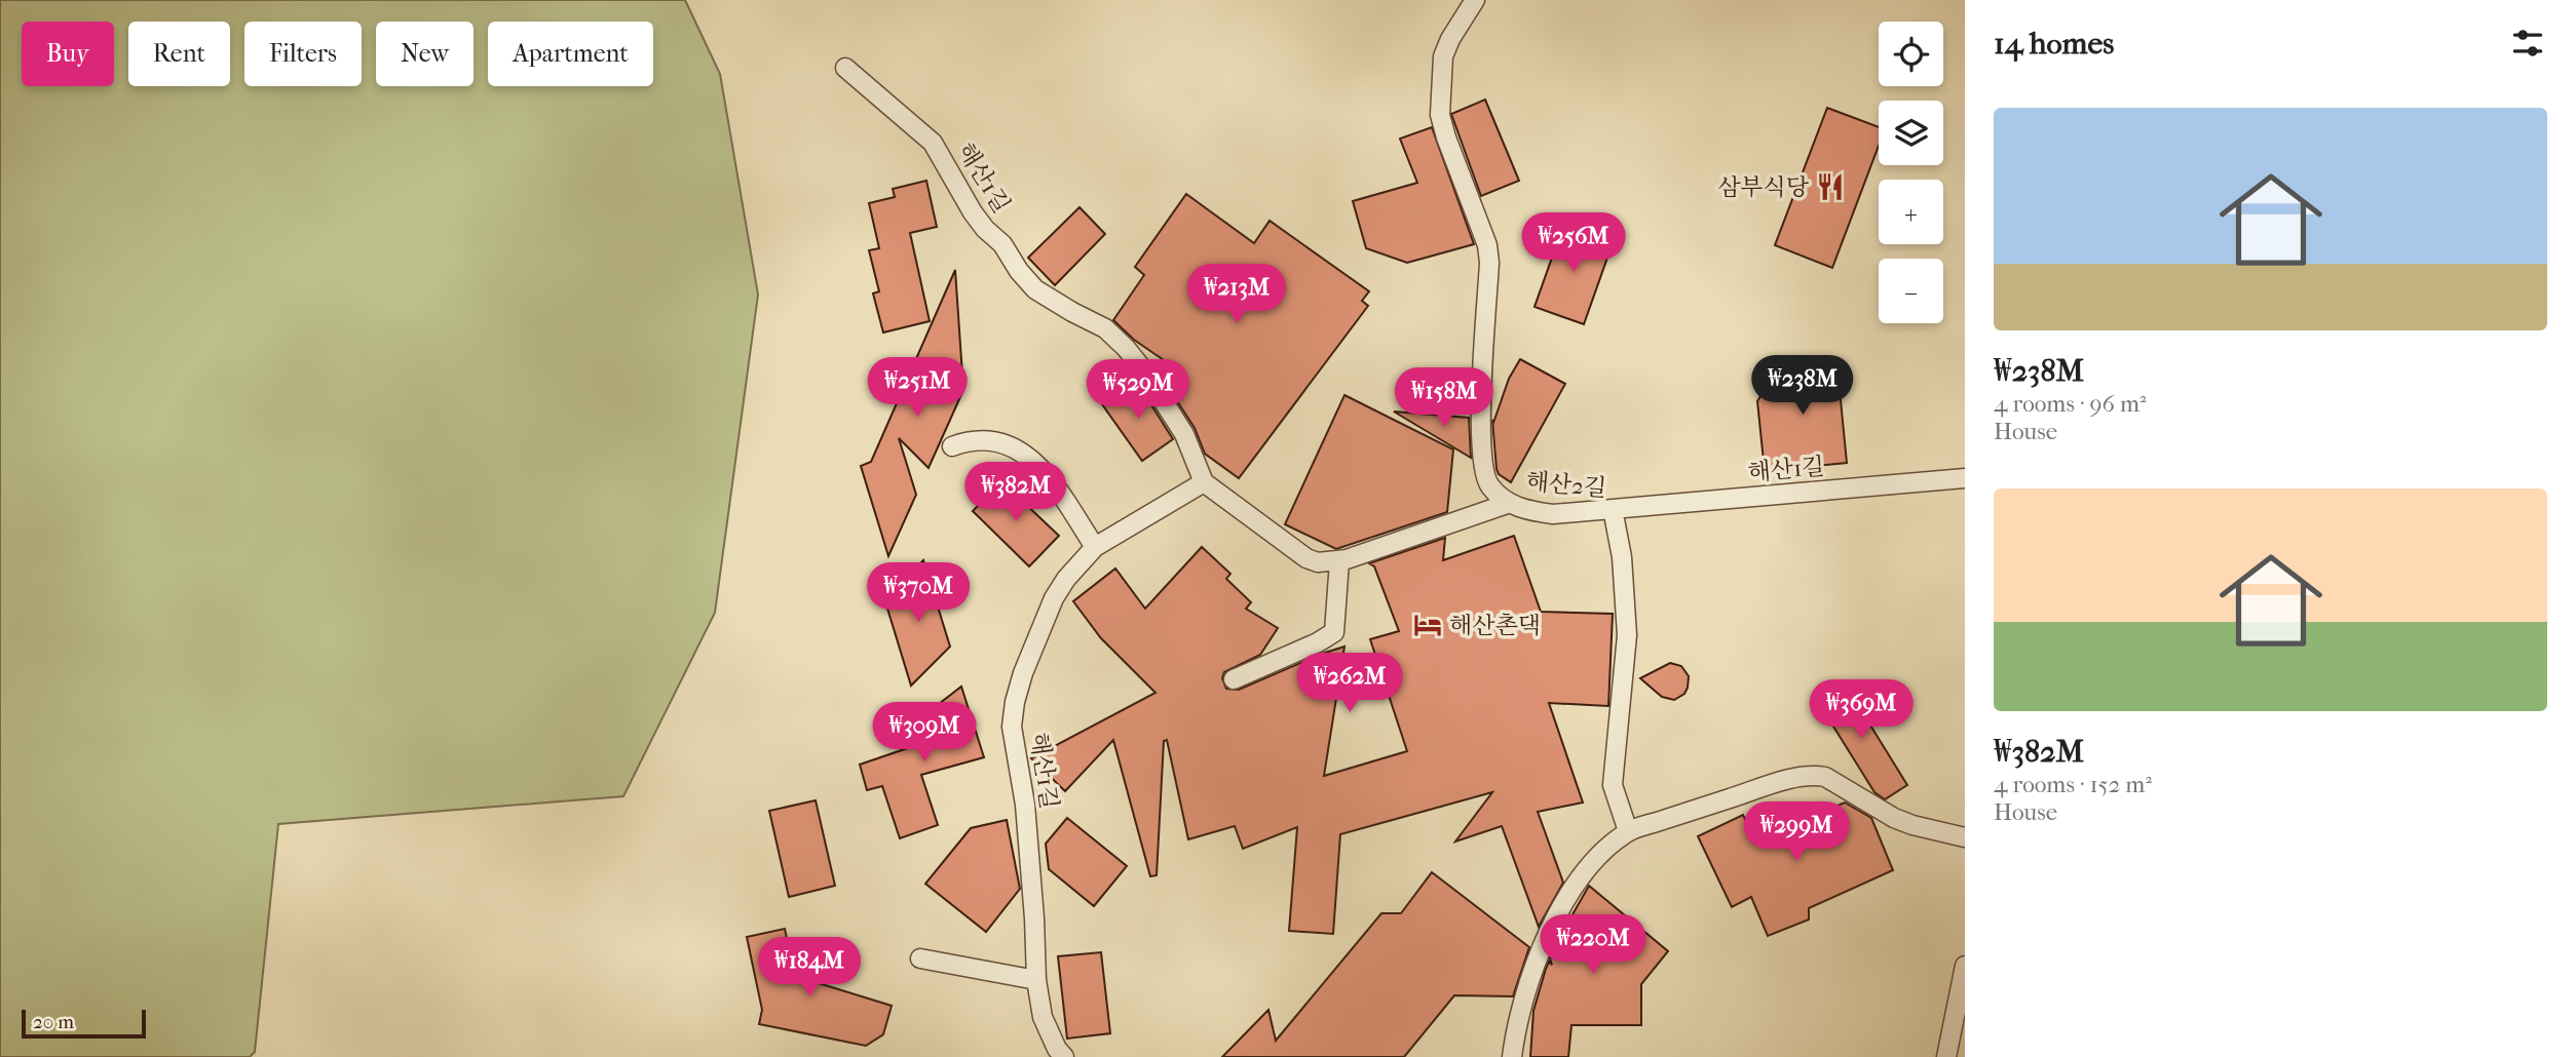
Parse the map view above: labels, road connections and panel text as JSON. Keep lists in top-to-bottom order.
{
  "streets": {
    "lane": ["해산1길", "해산2길"]
  },
  "crossings": [
    ["해산1길", "해산2길"]
  ],
  "places": {
    "restaurant": ["삼부식당"],
    "hotel": ["해산촌댁"]
  },
  "scale_bar": "20 m",
  "page": {
    "heading": "14 homes",
    "map_buttons": ["+", "−"],
    "chip": [
      "Buy",
      "Rent",
      "Filters",
      "New",
      "Apartment"
    ],
    "list": [
      {
        "name": "₩238M",
        "note": "4 rooms · 96 m² · House"
      },
      {
        "name": "₩382M",
        "note": "4 rooms · 152 m² · House"
      }
    ],
    "price": [
      "₩256M",
      "₩213M",
      "₩238M",
      "₩251M",
      "₩529M",
      "₩158M",
      "₩382M",
      "₩370M",
      "₩262M",
      "₩369M",
      "₩309M",
      "₩299M",
      "₩220M",
      "₩184M"
    ],
    "scale": "20 m"
  }
}
